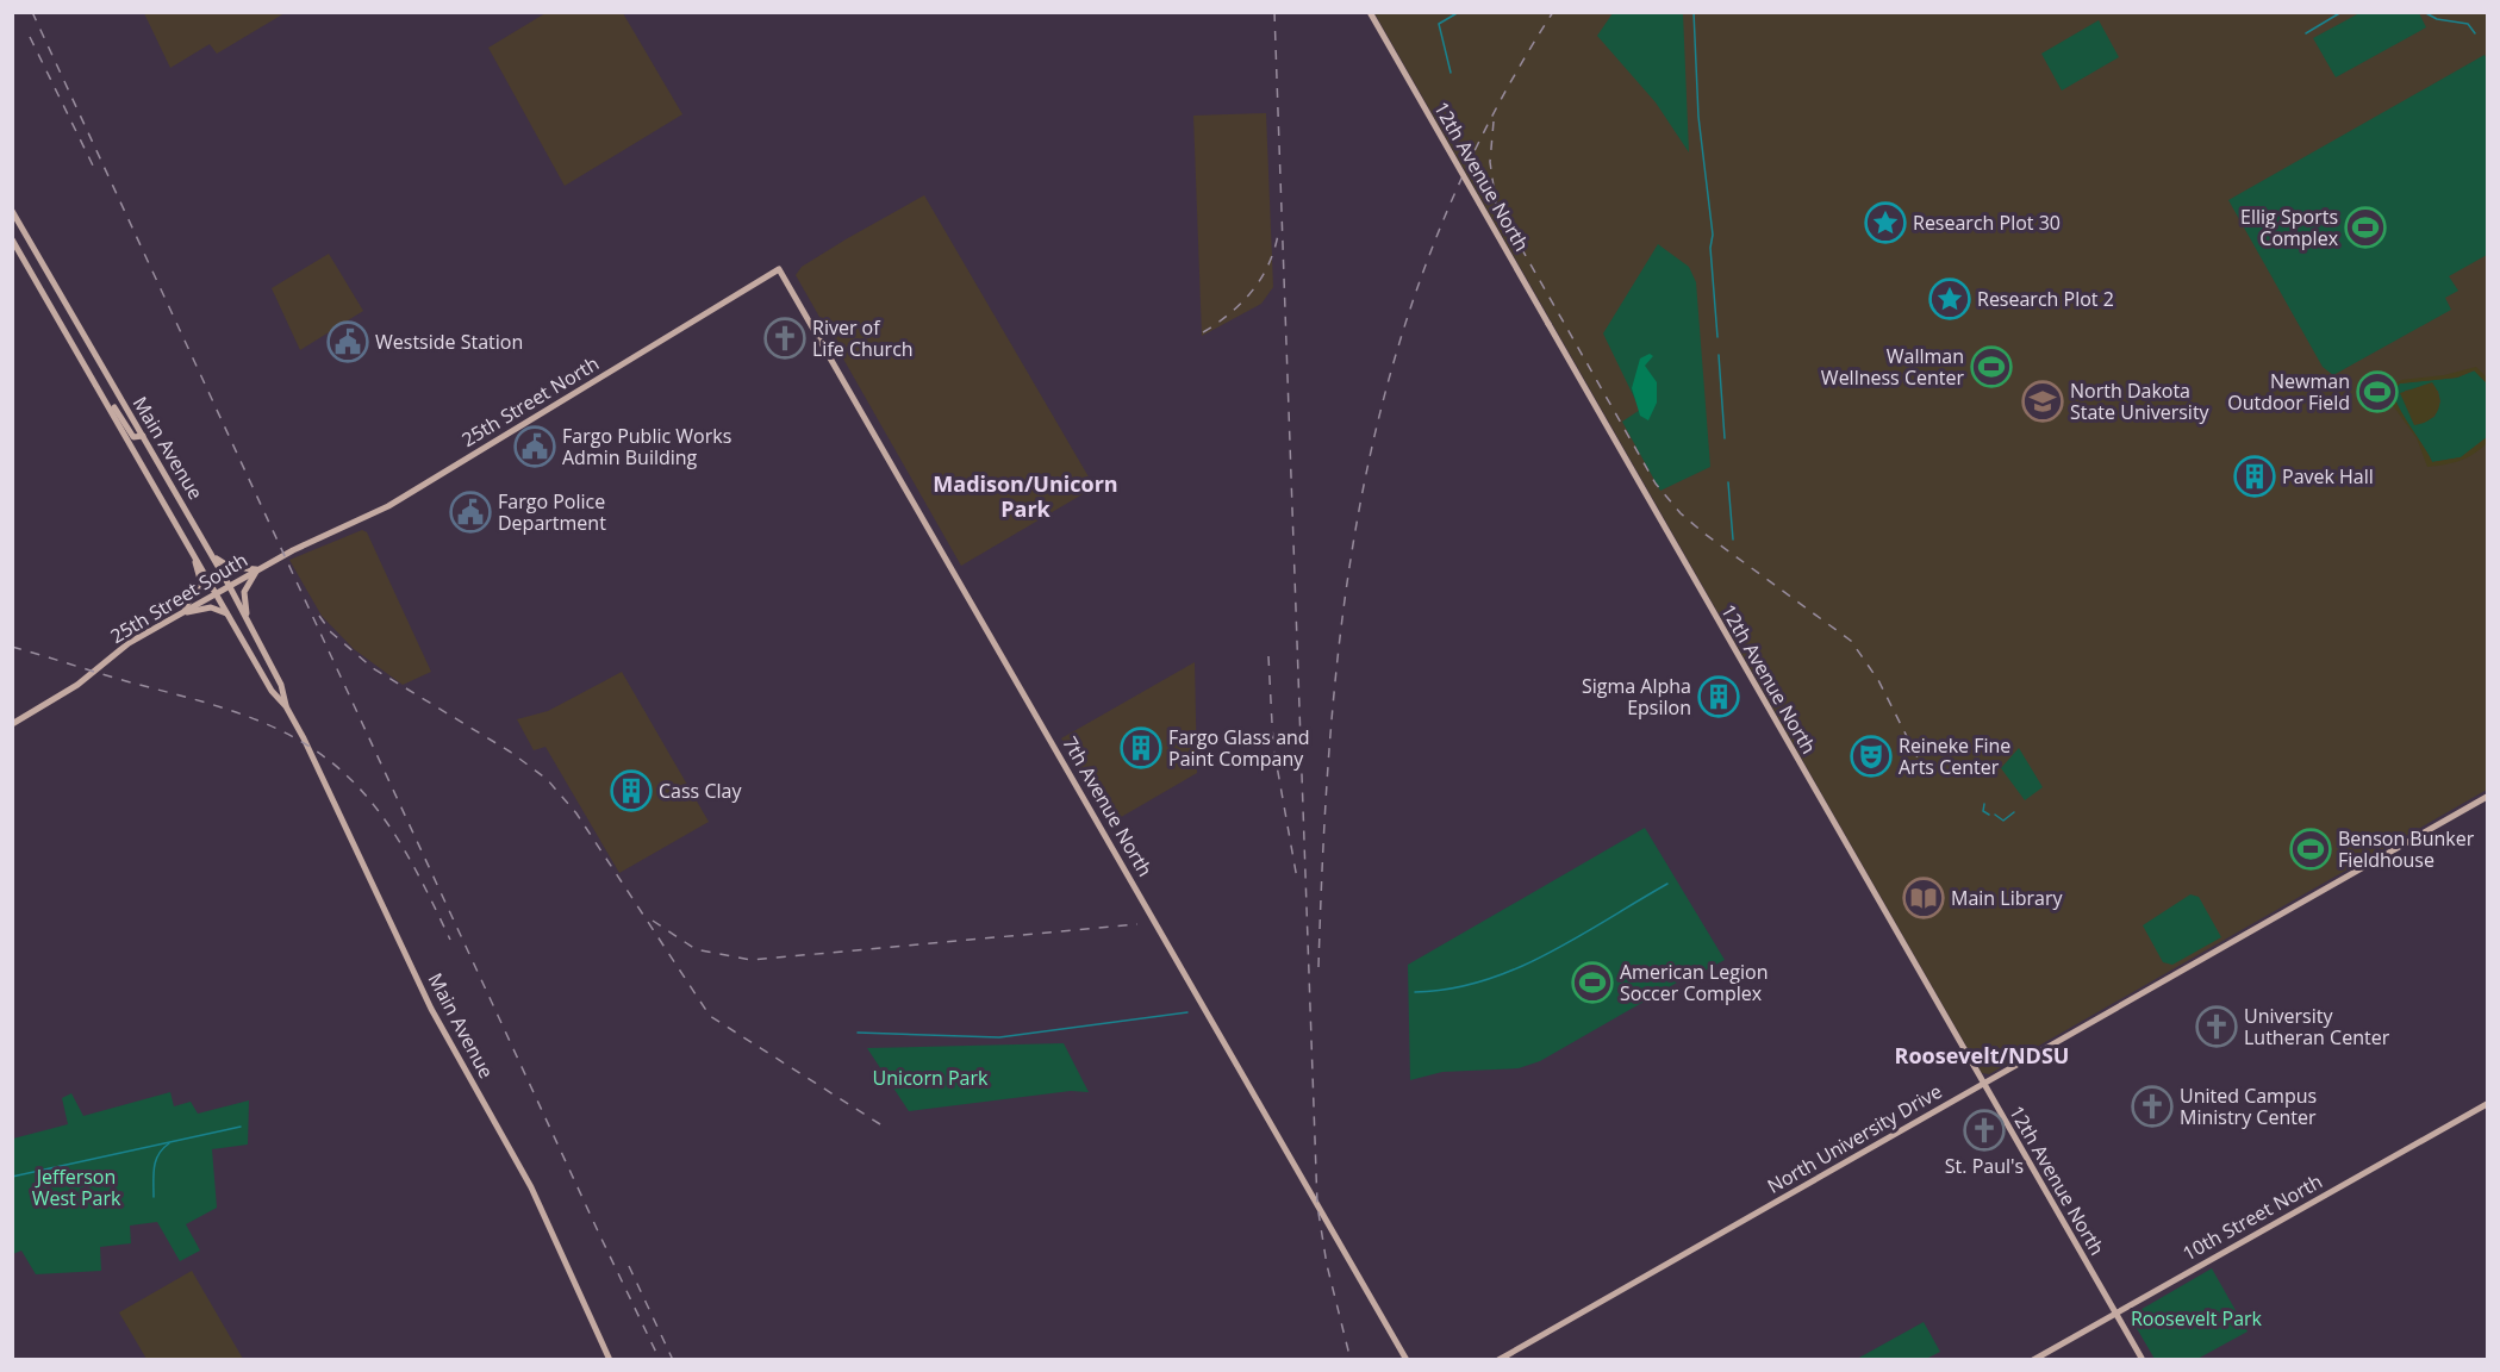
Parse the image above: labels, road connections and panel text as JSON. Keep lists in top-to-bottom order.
{
  "streets": {
    "main road": [
      "12th Avenue North",
      "25th Street North",
      "Main Avenue",
      "25th Street South",
      "7th Avenue North",
      "North University Drive",
      "10th Street North"
    ]
  },
  "crossings": [
    ["12th Avenue North", "North University Drive"],
    ["12th Avenue North", "10th Street North"],
    ["25th Street North", "25th Street South"],
    ["25th Street North", "7th Avenue North"],
    ["Main Avenue", "25th Street South"]
  ],
  "districts": ["Madison/Unicorn Park", "Roosevelt/NDSU"],
  "parks": ["Unicorn Park", "Jefferson West Park", "Roosevelt Park"],
  "places": {
    "place": ["Research Plot 30", "Research Plot 2"],
    "sports": [
      "Ellig Sports Complex",
      "Wallman Wellness Center",
      "Newman Outdoor Field",
      "Benson Bunker Fieldhouse",
      "American Legion Soccer Complex"
    ],
    "church": [
      "River of Life Church",
      "University Lutheran Center",
      "United Campus Ministry Center",
      "St. Paul's"
    ],
    "public building": ["Westside Station", "Fargo Public Works Admin Building", "Fargo Police Department"],
    "school or university": ["North Dakota State University"],
    "building": [
      "Pavek Hall",
      "Sigma Alpha Epsilon",
      "Fargo Glass and Paint Company",
      "Cass Clay"
    ],
    "theatre": ["Reineke Fine Arts Center"],
    "library": ["Main Library"]
  }
}
